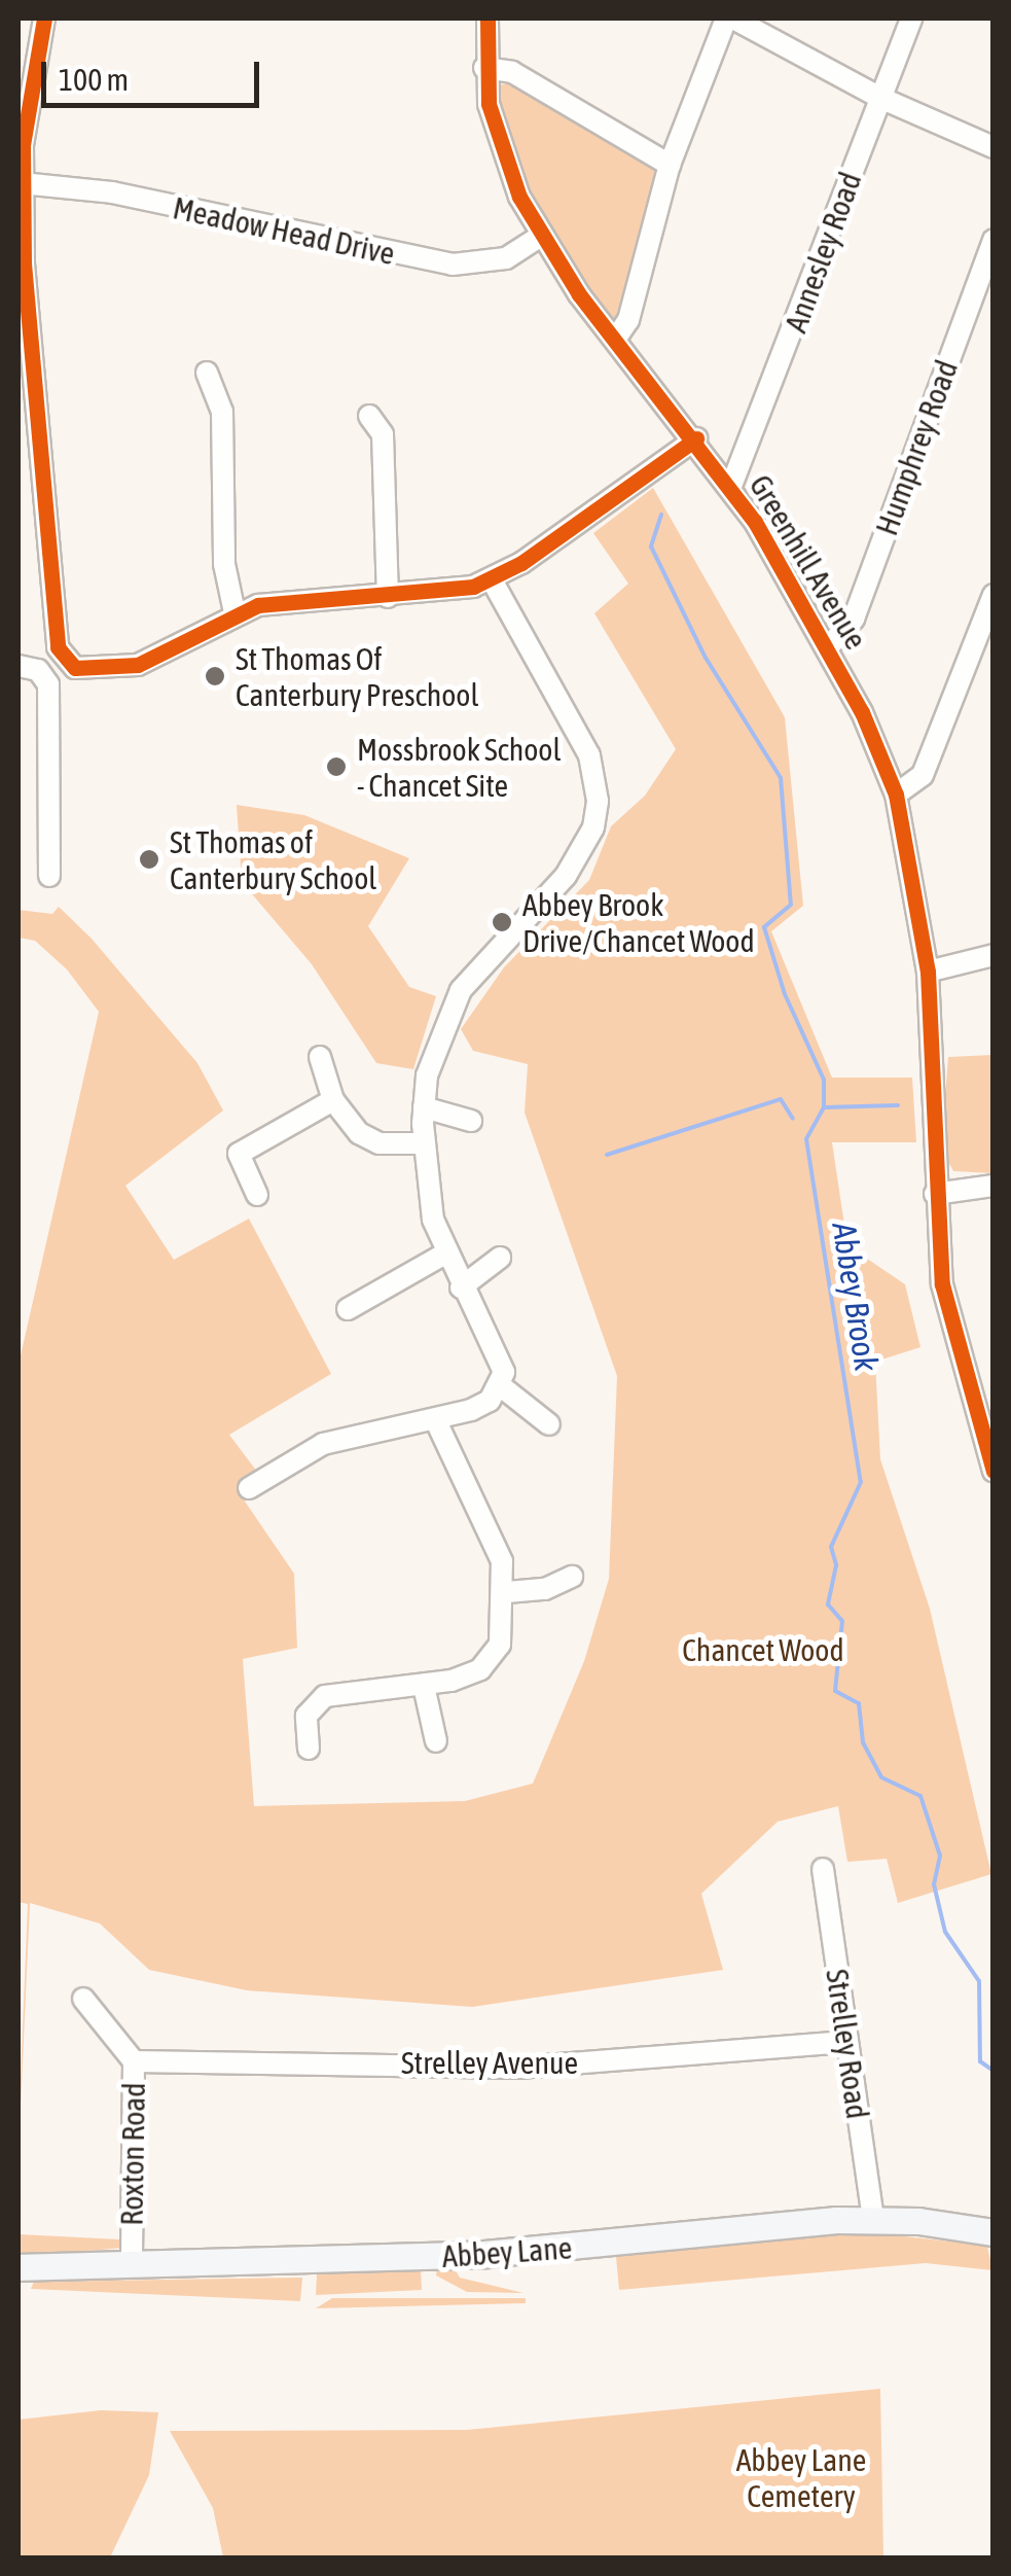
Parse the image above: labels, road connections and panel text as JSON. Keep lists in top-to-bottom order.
{
  "streets": {
    "main road": ["Abbey Lane"],
    "street": [
      "Meadow Head Drive",
      "Annesley Road",
      "Humphrey Road",
      "Greenhill Avenue",
      "Strelley Road",
      "Strelley Avenue",
      "Roxton Road"
    ]
  },
  "crossings": [
    ["Meadow Head Drive", "Greenhill Avenue"],
    ["Annesley Road", "Greenhill Avenue"],
    ["Humphrey Road", "Greenhill Avenue"],
    ["Strelley Road", "Strelley Avenue"],
    ["Strelley Road", "Abbey Lane"],
    ["Strelley Avenue", "Roxton Road"],
    ["Roxton Road", "Abbey Lane"]
  ],
  "water": ["Abbey Brook"],
  "parks": ["Chancet Wood", "Abbey Lane Cemetery"],
  "places": [
    "St Thomas Of Canterbury Preschool",
    "Mossbrook School - Chancet Site",
    "St Thomas of Canterbury School",
    "Abbey Brook Drive/Chancet Wood"
  ],
  "scale_bar": "100 m"
}
